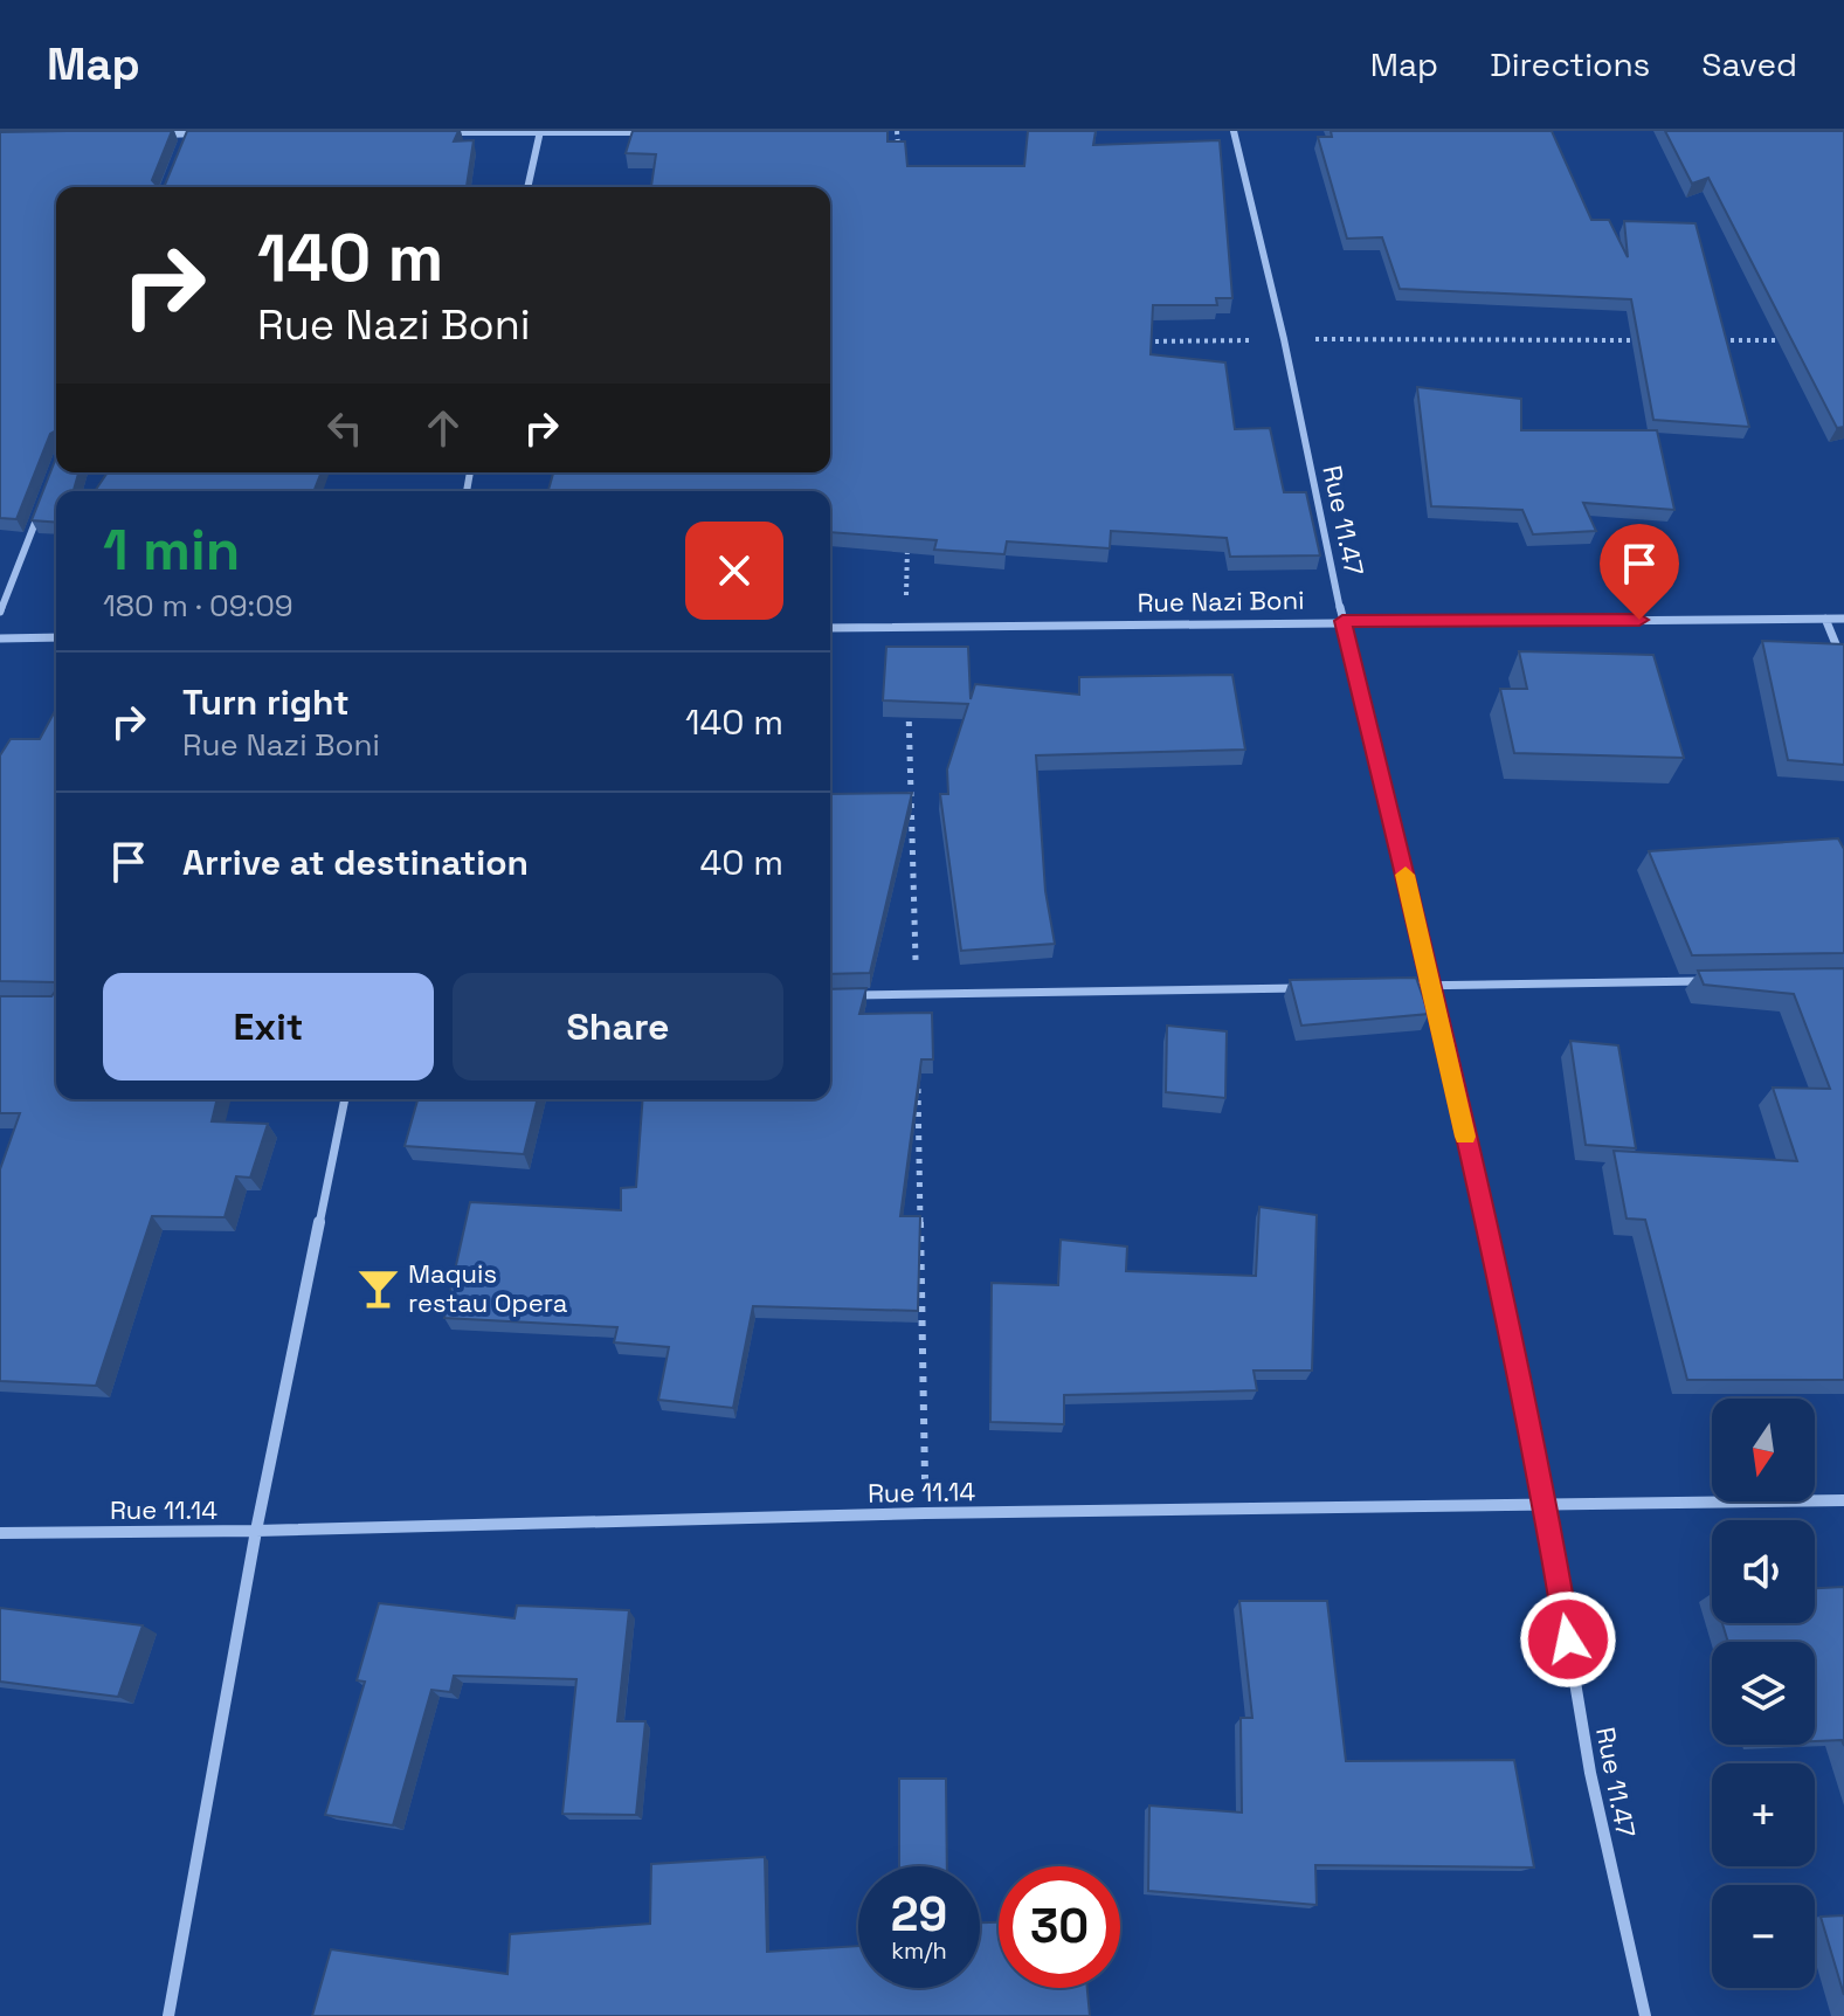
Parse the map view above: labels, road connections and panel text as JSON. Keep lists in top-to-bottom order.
{
  "streets": {
    "street": ["Rue 11.47", "Rue Nazi Boni", "Rue 11.14"]
  },
  "crossings": [
    ["Rue 11.47", "Rue Nazi Boni"],
    ["Rue 11.47", "Rue 11.14"]
  ],
  "places": {
    "bar": ["Maquis restau Opera"]
  },
  "north": "bottom",
  "page": {
    "header": "Map",
    "nav": ["Map", "Directions", "Saved"],
    "turn": ["140 m", "Rue Nazi Boni"],
    "heading": ["1 min", "180 m · 09:09"],
    "list": [
      {
        "name": "Turn right",
        "note": "Rue Nazi Boni",
        "value": "140 m"
      },
      {
        "name": "Arrive at destination",
        "value": "40 m"
      }
    ],
    "buttons": ["Exit", "Share"],
    "map_buttons": ["+", "−"],
    "speed": "29 km/h",
    "limit": "30"
  }
}
